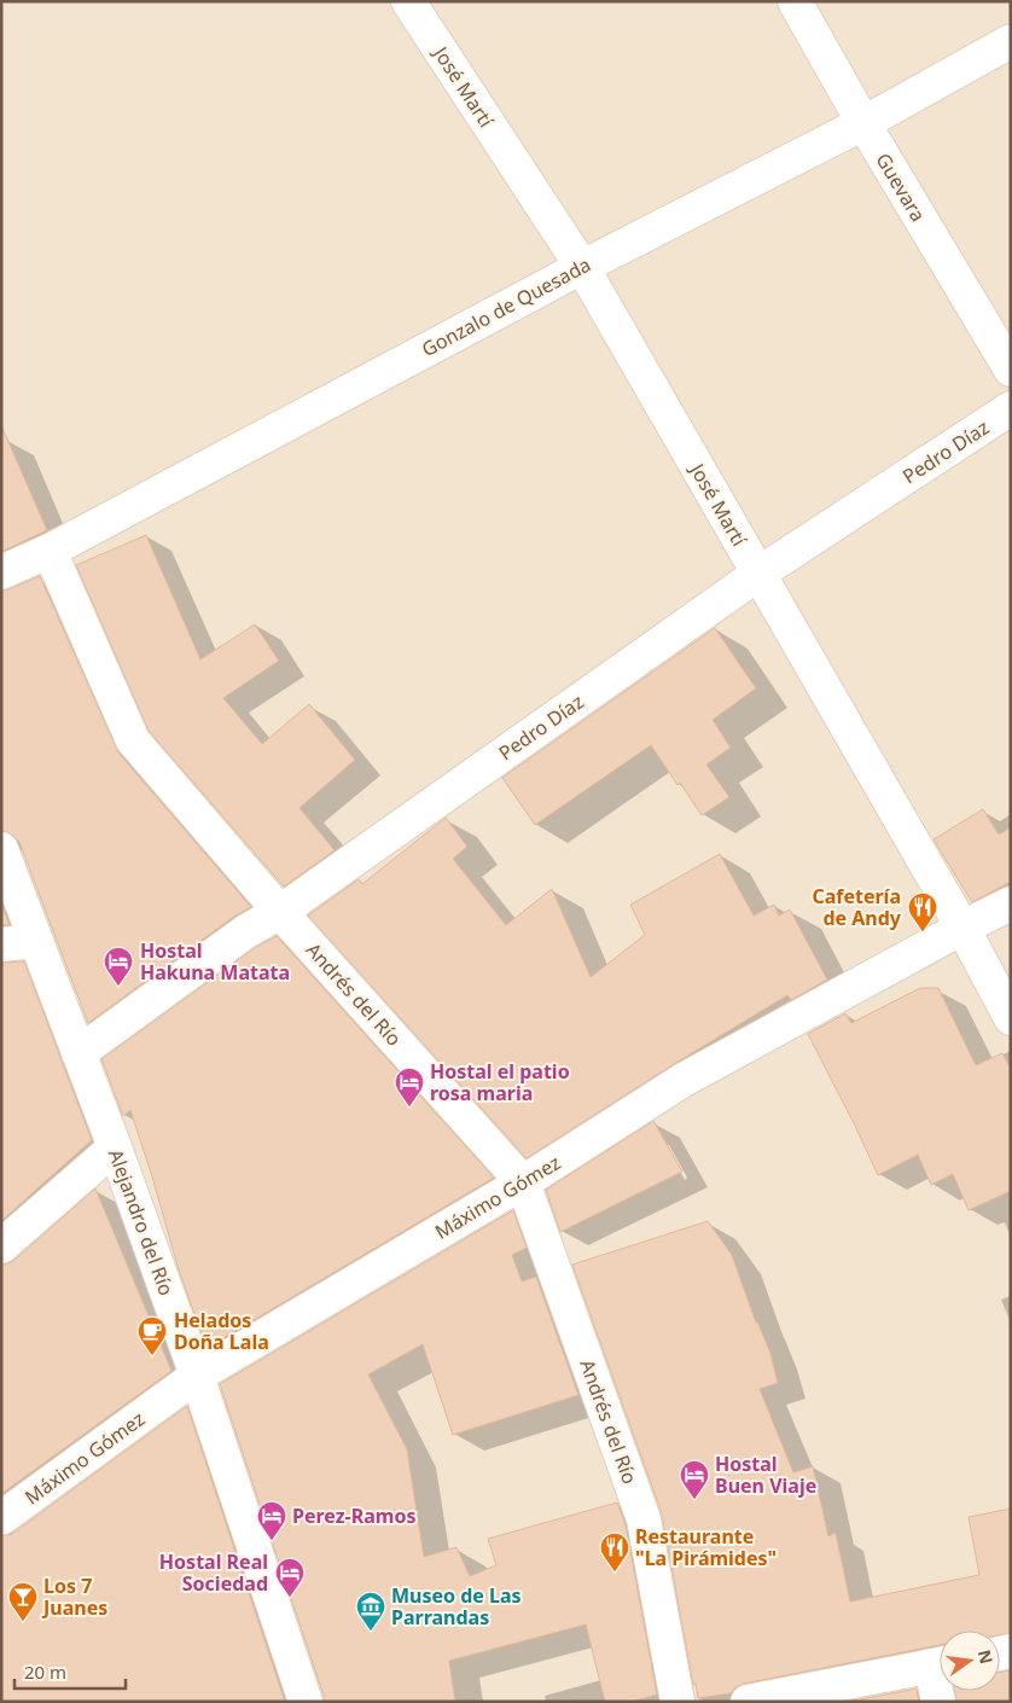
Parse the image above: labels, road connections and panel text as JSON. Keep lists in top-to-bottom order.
{
  "streets": {
    "street": [
      "José Martí",
      "Guevara",
      "Gonzalo de Quesada",
      "Pedro Díaz",
      "Andrés del Río",
      "Máximo Gómez",
      "Alejandro del Río"
    ]
  },
  "crossings": [
    ["José Martí", "Gonzalo de Quesada"],
    ["José Martí", "Pedro Díaz"],
    ["José Martí", "Máximo Gómez"],
    ["Guevara", "Gonzalo de Quesada"],
    ["Gonzalo de Quesada", "Andrés del Río"],
    ["Pedro Díaz", "Andrés del Río"],
    ["Pedro Díaz", "Alejandro del Río"],
    ["Andrés del Río", "Máximo Gómez"],
    ["Máximo Gómez", "Alejandro del Río"]
  ],
  "places": {
    "restaurant": ["Cafetería de Andy", "Restaurante \"La Pirámides\""],
    "hotel": [
      "Hostal Hakuna Matata",
      "Hostal el patio rosa maria",
      "Hostal Buen Viaje",
      "Perez-Ramos",
      "Hostal Real Sociedad"
    ],
    "cafe": ["Helados Doña Lala"],
    "bar": ["Los 7 Juanes"],
    "museum": ["Museo de Las Parrandas"]
  },
  "scale_bar": "20 m",
  "north": "right"
}
